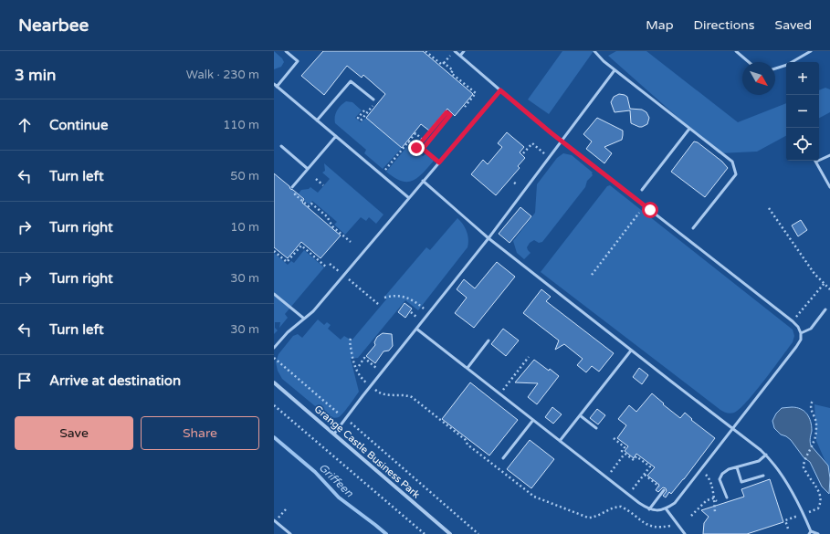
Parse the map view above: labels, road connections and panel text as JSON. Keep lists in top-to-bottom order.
{
  "streets": {
    "street": ["Grange Castle Business Park"]
  },
  "water": ["Griffeen"],
  "north": "bottom right",
  "page": {
    "header": "Nearbee",
    "nav": ["Map", "Directions", "Saved"],
    "heading": ["3 min", "Walk · 230 m"],
    "map_buttons": ["+", "−"],
    "list": [
      ["Continue", "110 m"],
      ["Turn left", "50 m"],
      ["Turn right", "10 m"],
      ["Turn right", "30 m"],
      ["Turn left", "30 m"],
      "Arrive at destination"
    ],
    "buttons": ["Save", "Share"]
  }
}
